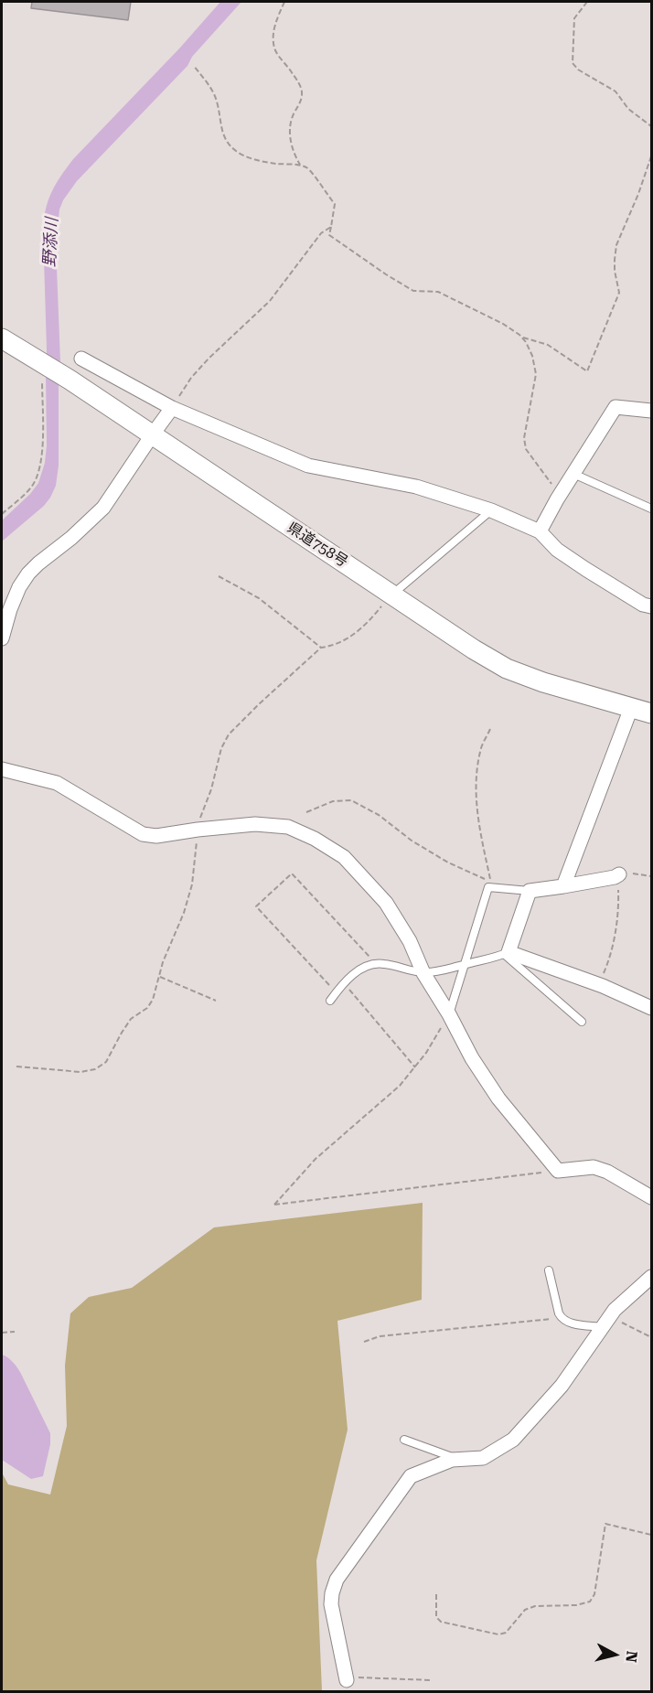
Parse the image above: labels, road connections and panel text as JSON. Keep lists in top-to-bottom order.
{
  "streets": {
    "main road": ["県道758号"]
  },
  "water": ["野添川"],
  "north": "right"
}
